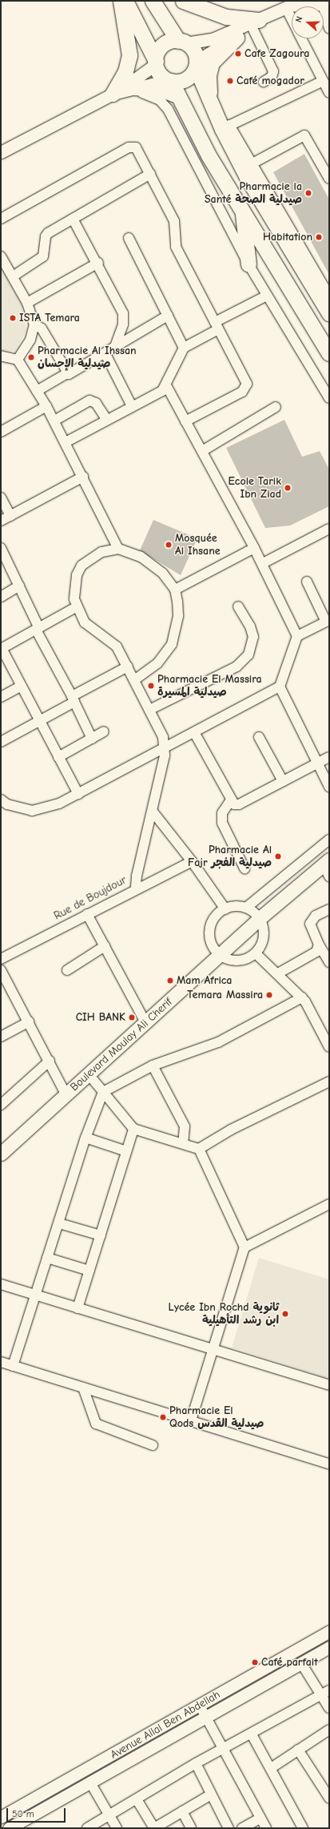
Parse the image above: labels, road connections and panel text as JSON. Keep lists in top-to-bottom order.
{
  "streets": {
    "main road": ["Boulevard Moulay Ali Cherif"],
    "street": ["Rue de Boujdour", "Avenue Allal Ben Abdellah"]
  },
  "places": [
    "Cafe Zagoura",
    "Café mogador",
    "Pharmacie la Santé صيدلية الصحة",
    "Habitation",
    "ISTA Temara",
    "Pharmacie Al Ihssan صيدلية الإحسان",
    "Ecole Tarik Ibn Ziad",
    "Mosquée Al Ihsane",
    "Pharmacie El Massira صيدلية المسيرة",
    "Pharmacie Al Fajr صيدلية الفجر",
    "Mam Africa",
    "Temara Massira",
    "CIH BANK",
    "Lycée Ibn Rochd ثانوية ابن رشد التأهيلية",
    "Pharmacie El Qods صيدلية القدس",
    "Café parfait"
  ],
  "scale_bar": "50 m",
  "north": "left"
}
